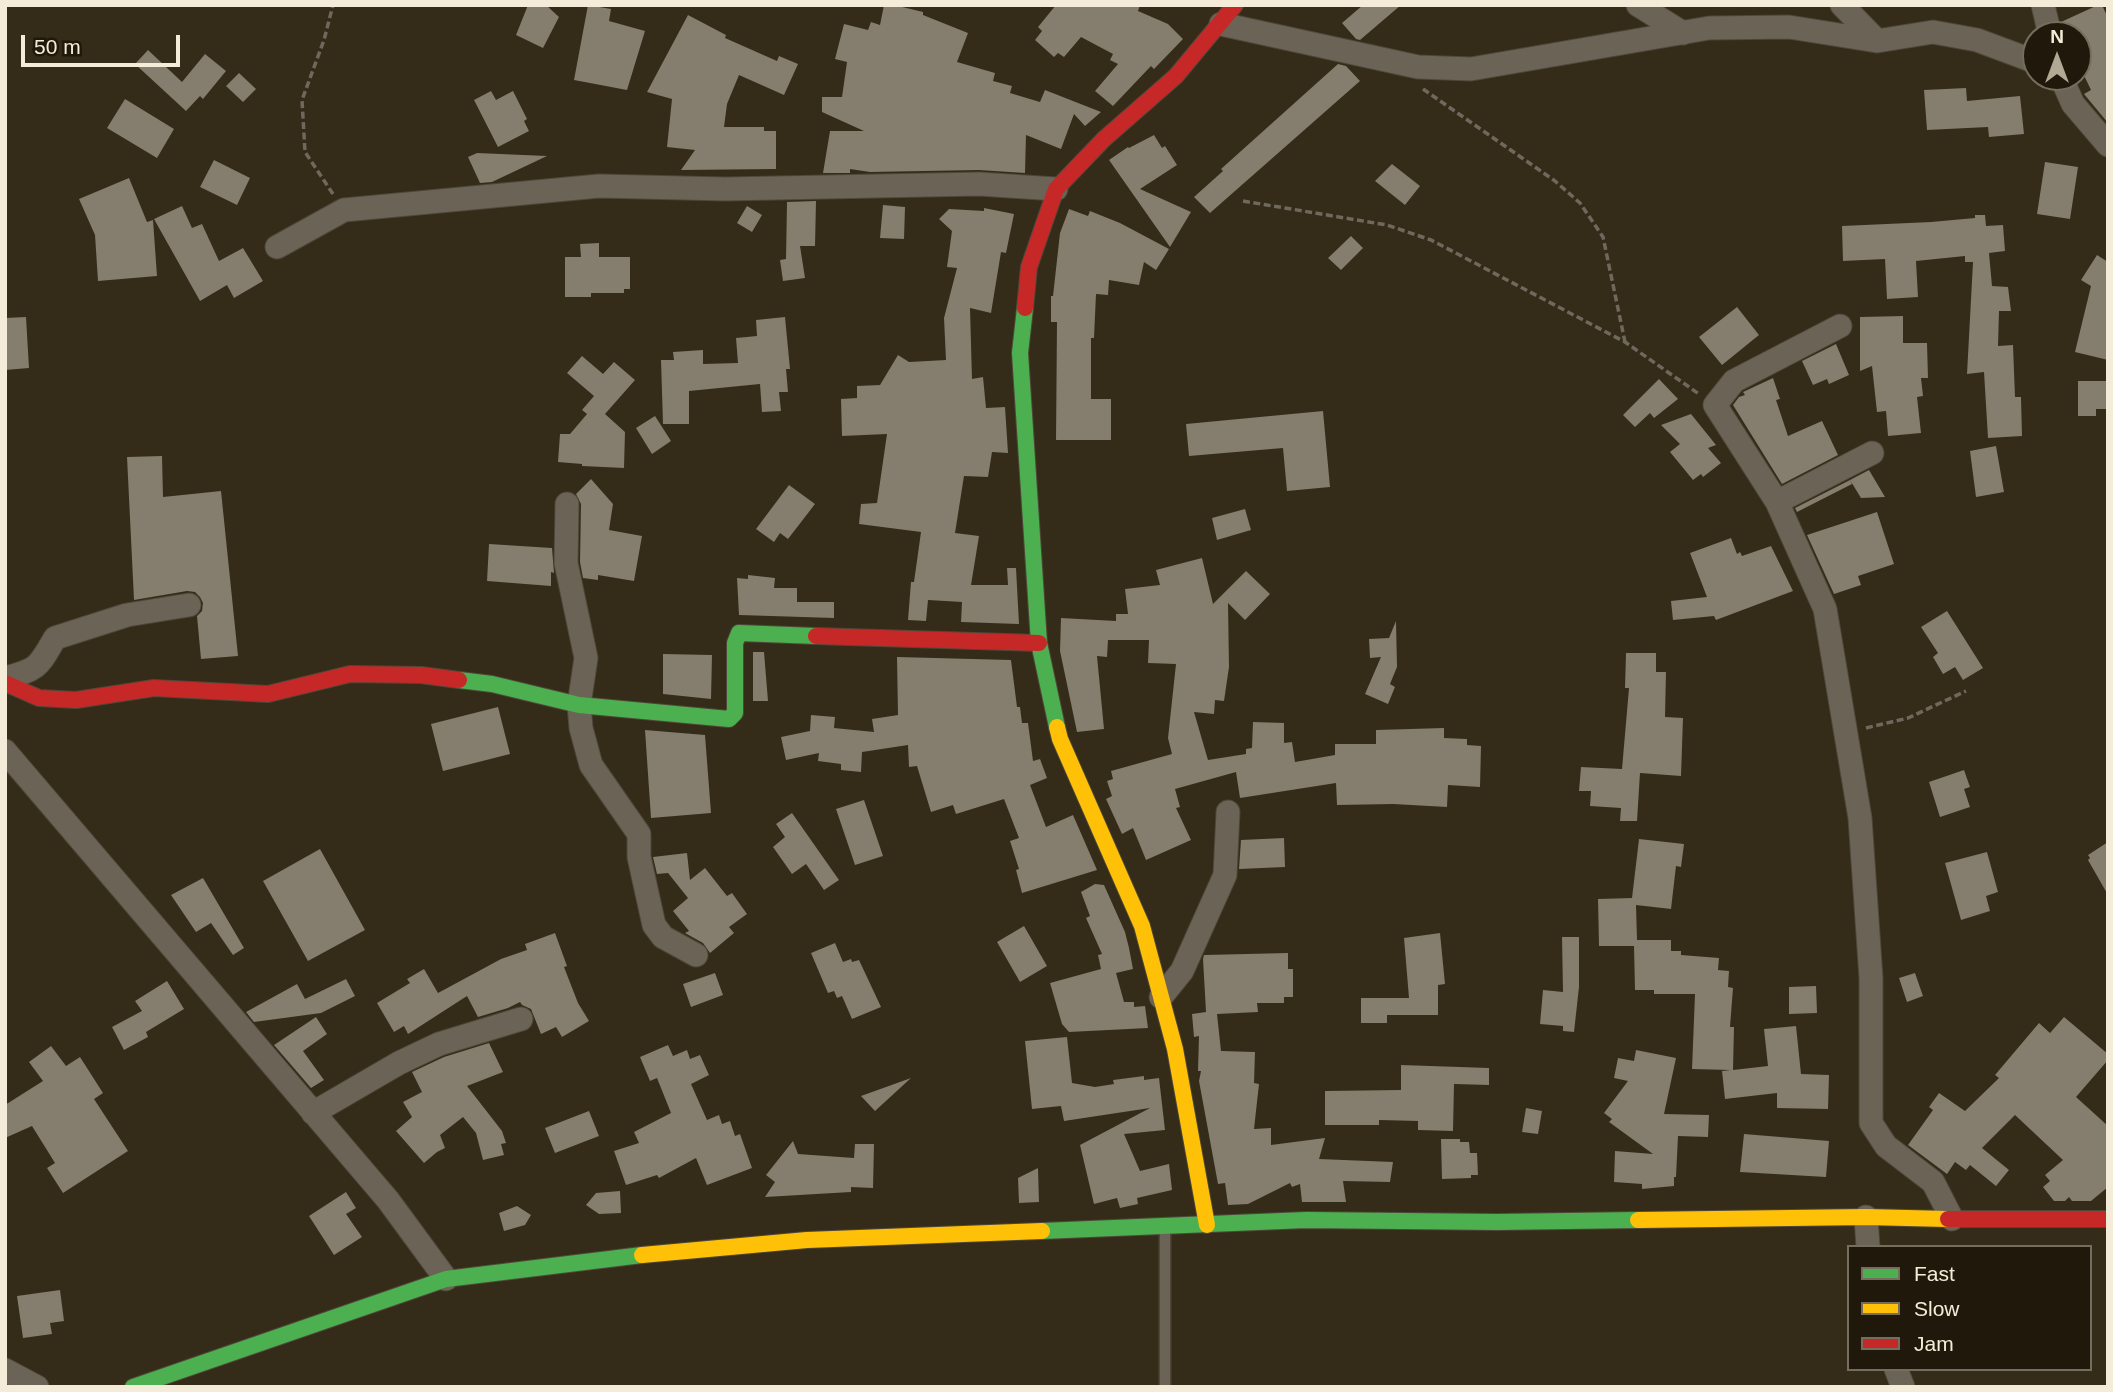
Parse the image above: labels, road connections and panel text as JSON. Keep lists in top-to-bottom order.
{
  "legend": ["Fast", "Slow", "Jam"],
  "scale_bar": "50 m",
  "north": "top"
}
